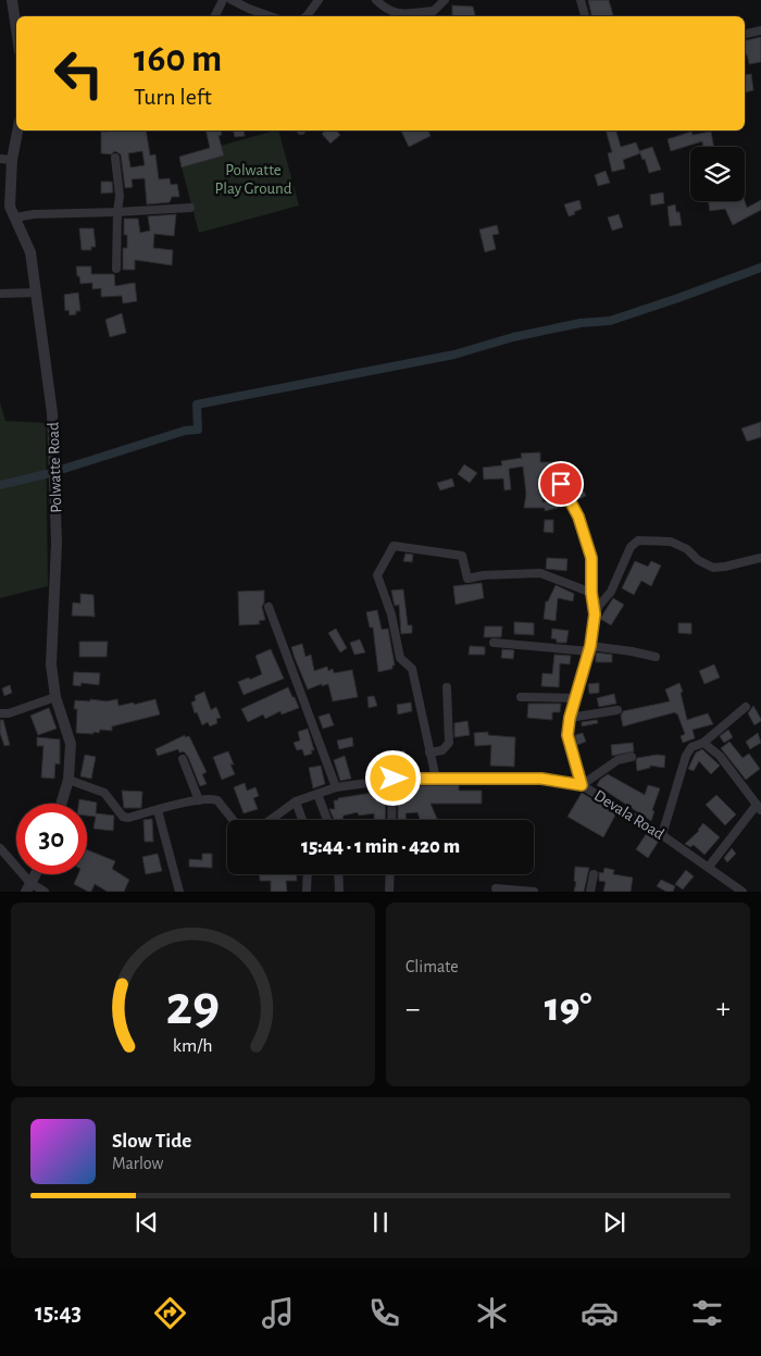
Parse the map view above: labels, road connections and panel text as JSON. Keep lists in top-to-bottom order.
{
  "streets": {
    "street": ["Polwatte Road", "Devala Road"]
  },
  "parks": ["Polwatte Play Ground"],
  "page": {
    "turn": ["160 m", "Turn left"],
    "limit": "30",
    "trip": "15:44 · 1 min · 420 m",
    "tile": "Climate",
    "heat": ["−", "19°", "+"],
    "song": ["Slow Tide", "Marlow"],
    "tabs": "15:43",
    "gauge": ["29", "km/h"]
  }
}
